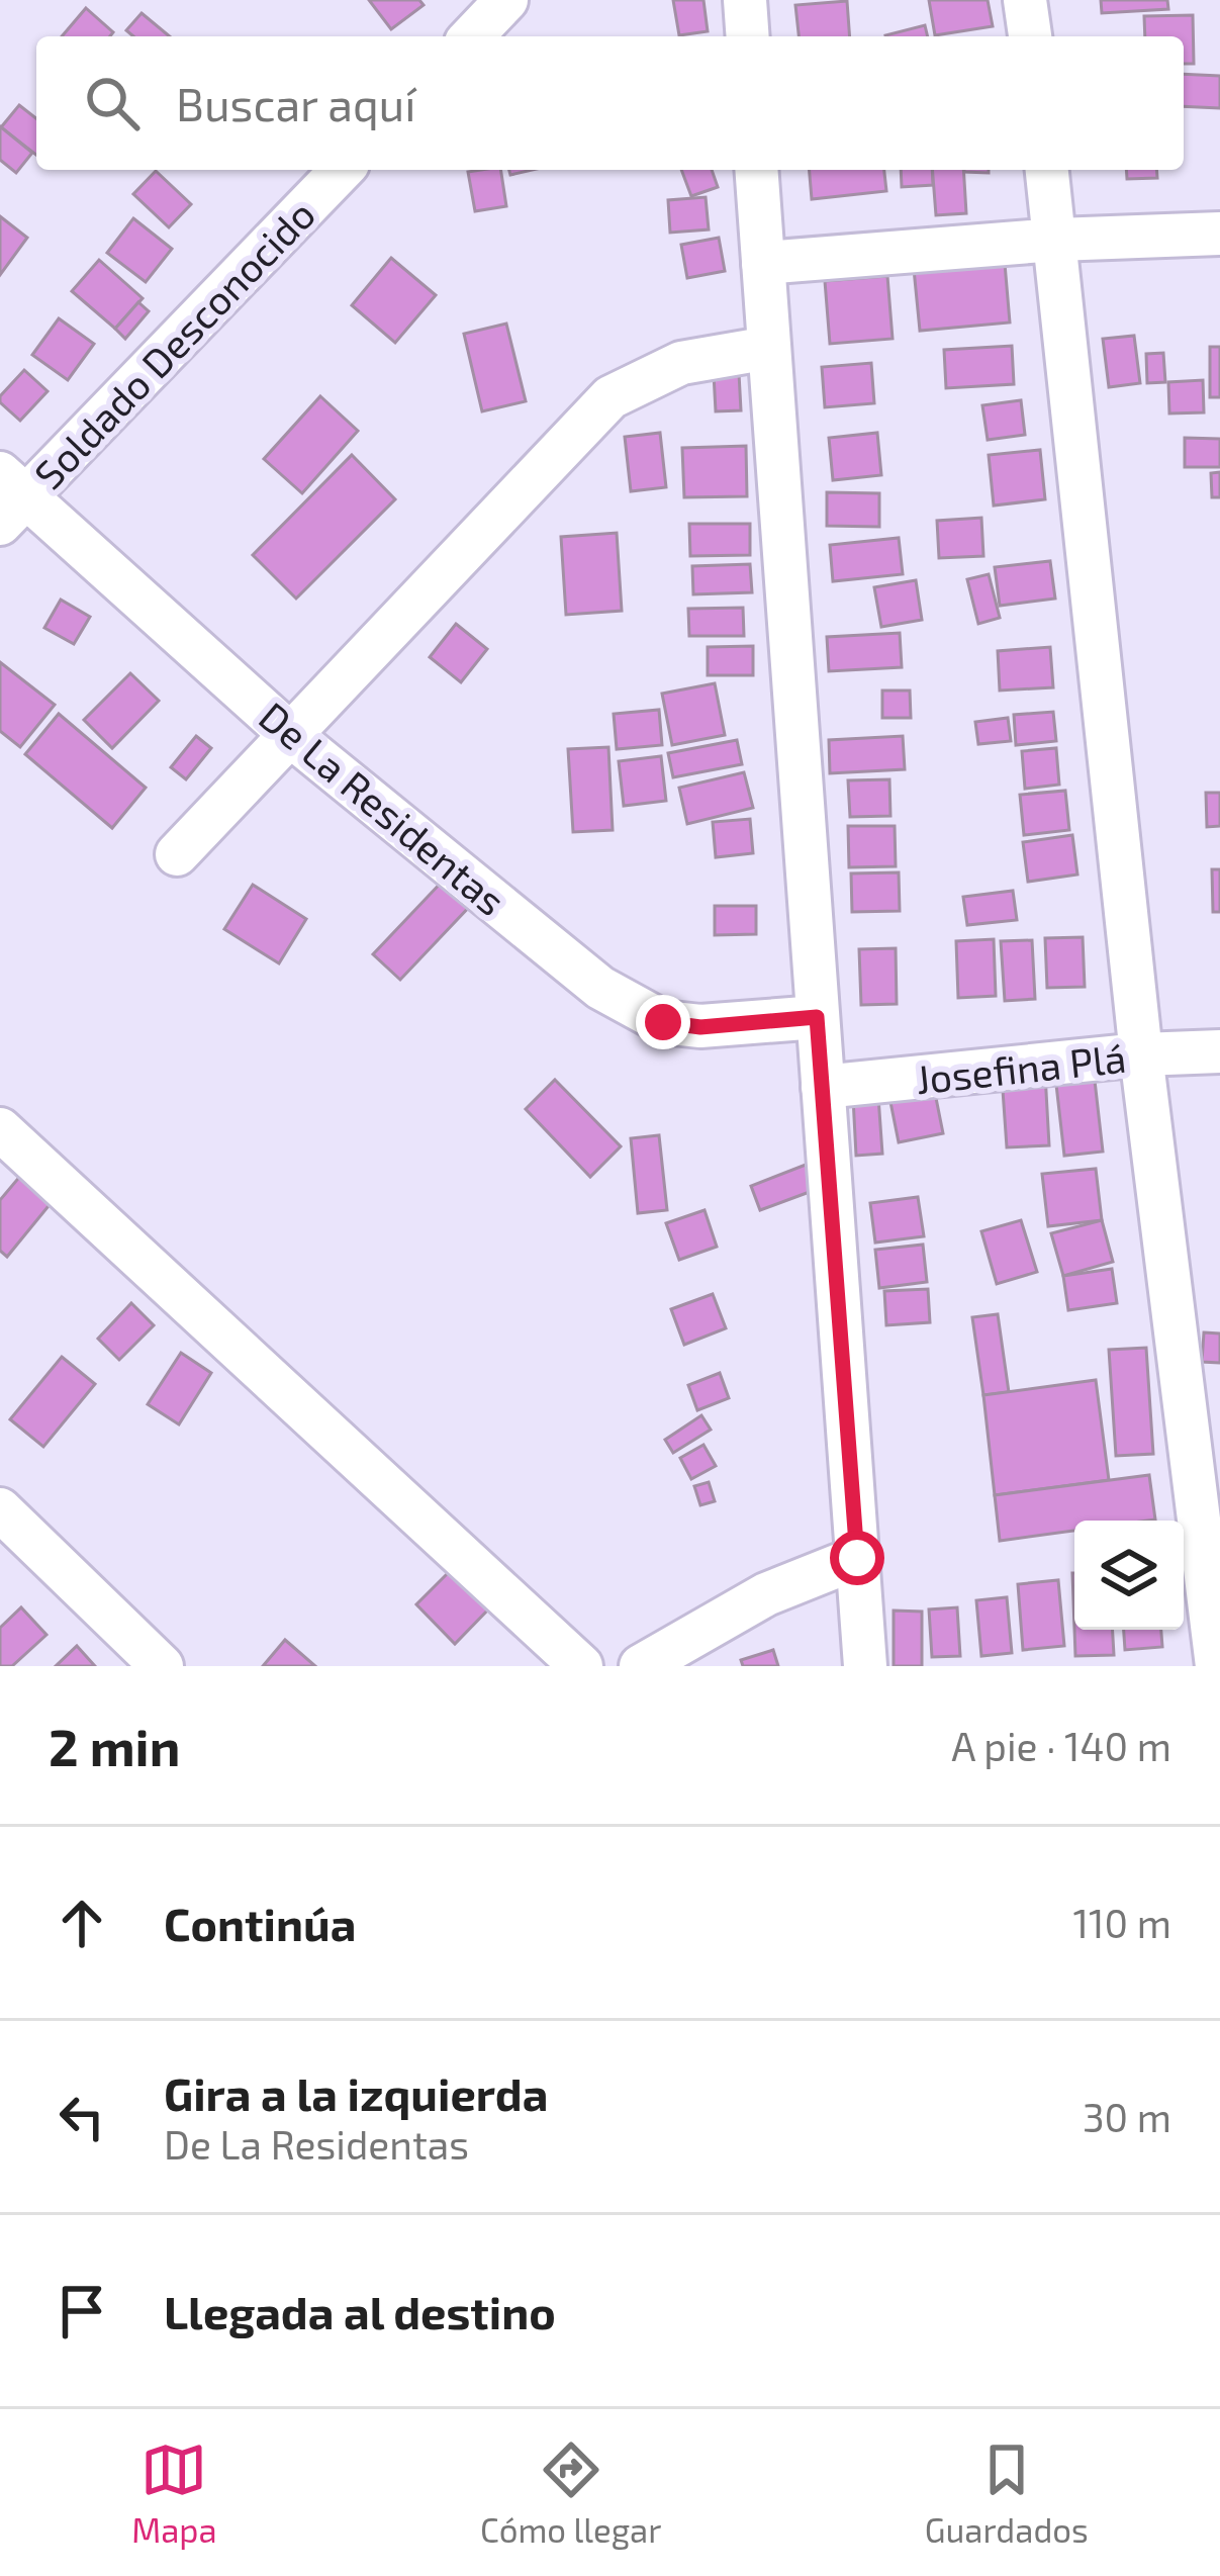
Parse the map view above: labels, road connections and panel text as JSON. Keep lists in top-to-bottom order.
{
  "streets": {
    "street": ["Soldado Desconocido", "De La Residentas", "Josefina Plá"]
  },
  "crossings": [
    ["Soldado Desconocido", "De La Residentas"]
  ],
  "page": {
    "search": "Buscar aquí",
    "heading": ["2 min", "A pie · 140 m"],
    "list": [
      ["Continúa", "110 m"],
      ["Gira a la izquierda", "De La Residentas", "30 m"],
      "Llegada al destino"
    ],
    "nav": ["Mapa", "Cómo llegar", "Guardados"]
  }
}
